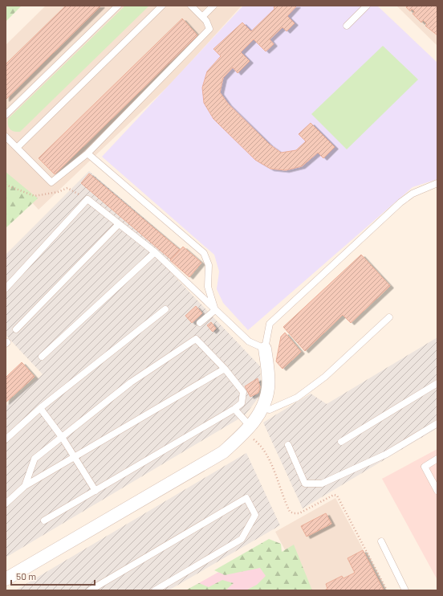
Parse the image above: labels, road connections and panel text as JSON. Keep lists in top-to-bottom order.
{
  "scale_bar": "50 m"
}
